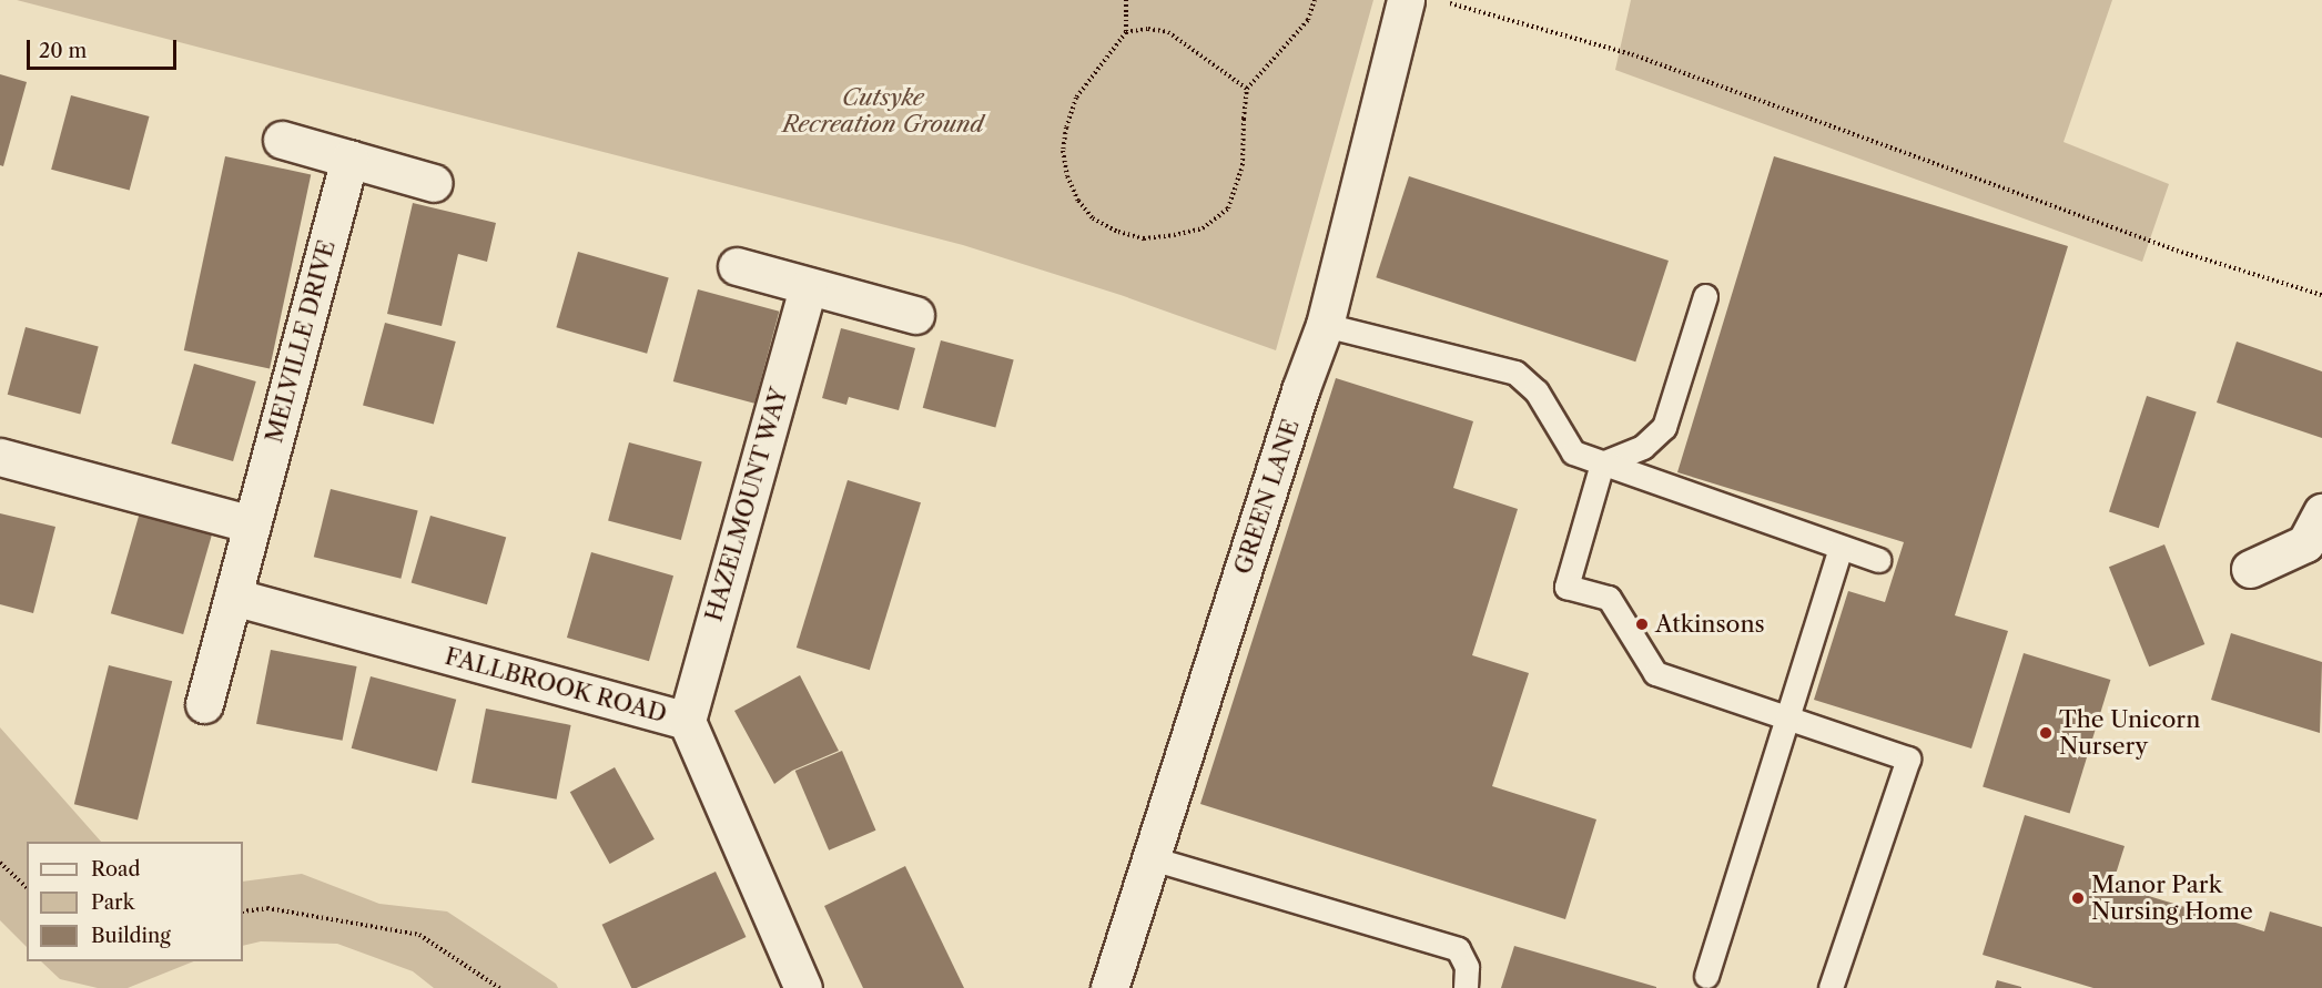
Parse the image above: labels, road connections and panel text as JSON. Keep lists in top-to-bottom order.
{
  "streets": {
    "street": [
      "MELVILLE DRIVE",
      "GREEN LANE",
      "HAZELMOUNT WAY",
      "FALLBROOK ROAD"
    ]
  },
  "crossings": [
    ["HAZELMOUNT WAY", "FALLBROOK ROAD"]
  ],
  "parks": ["Cutsyke Recreation Ground"],
  "places": ["Atkinsons", "The Unicorn Nursery", "Manor Park Nursing Home"],
  "legend": ["Road", "Park", "Building"],
  "scale_bar": "20 m"
}
